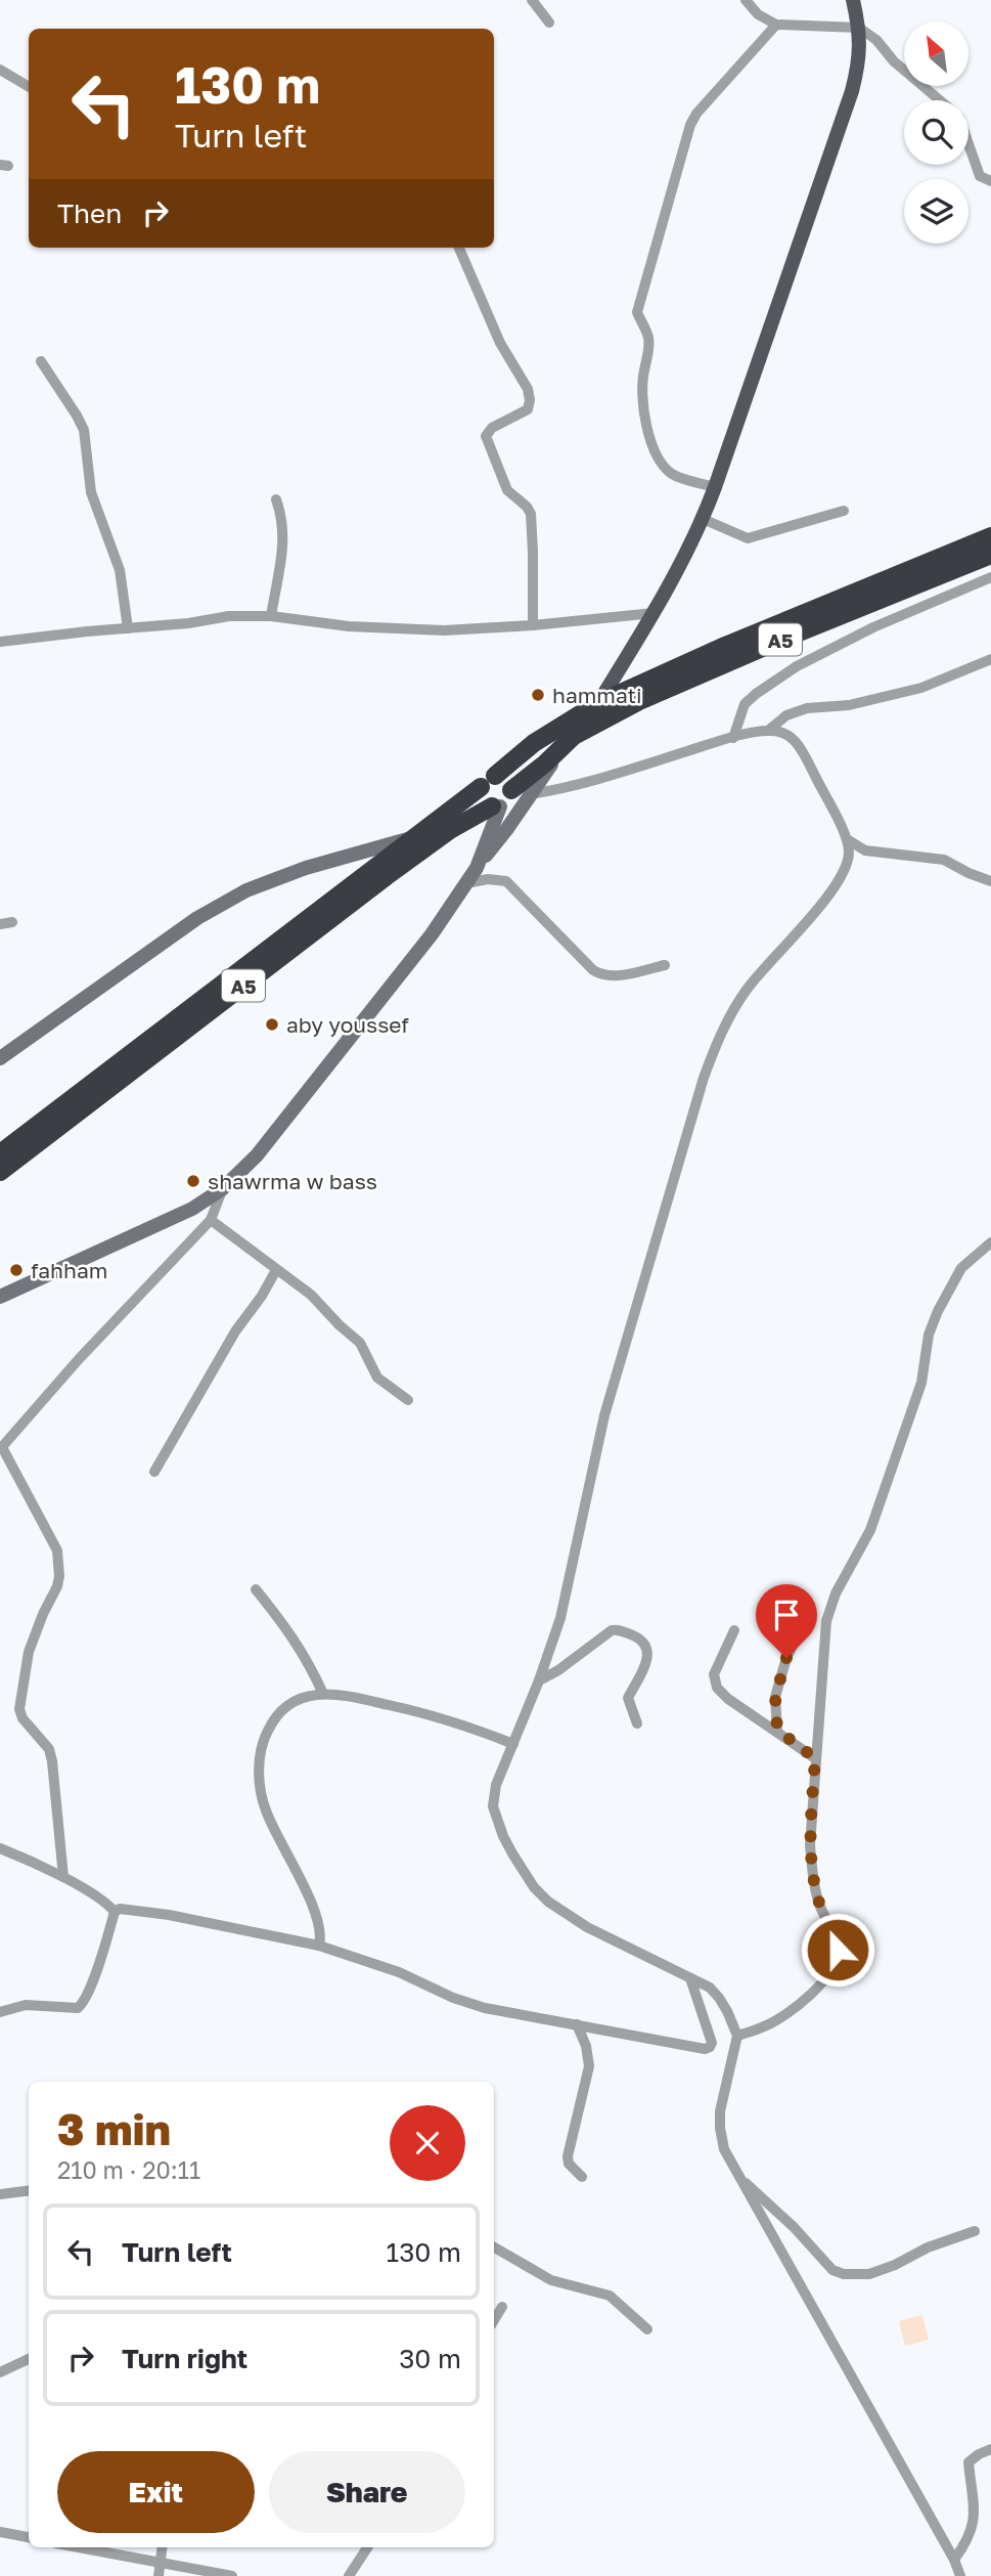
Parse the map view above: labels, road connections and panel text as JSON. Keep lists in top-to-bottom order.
{
  "streets": {
    "highway": ["A5"]
  },
  "places": [
    "hammati",
    "aby youssef",
    "shawrma w bass",
    "fahham"
  ],
  "north": "top left",
  "page": {
    "turn": ["130 m", "Turn left"],
    "then": "Then",
    "heading": ["3 min", "210 m · 20:11"],
    "list": [
      {
        "name": "Turn left",
        "value": "130 m"
      },
      {
        "name": "Turn right",
        "value": "30 m"
      }
    ],
    "buttons": ["Exit", "Share"]
  }
}
